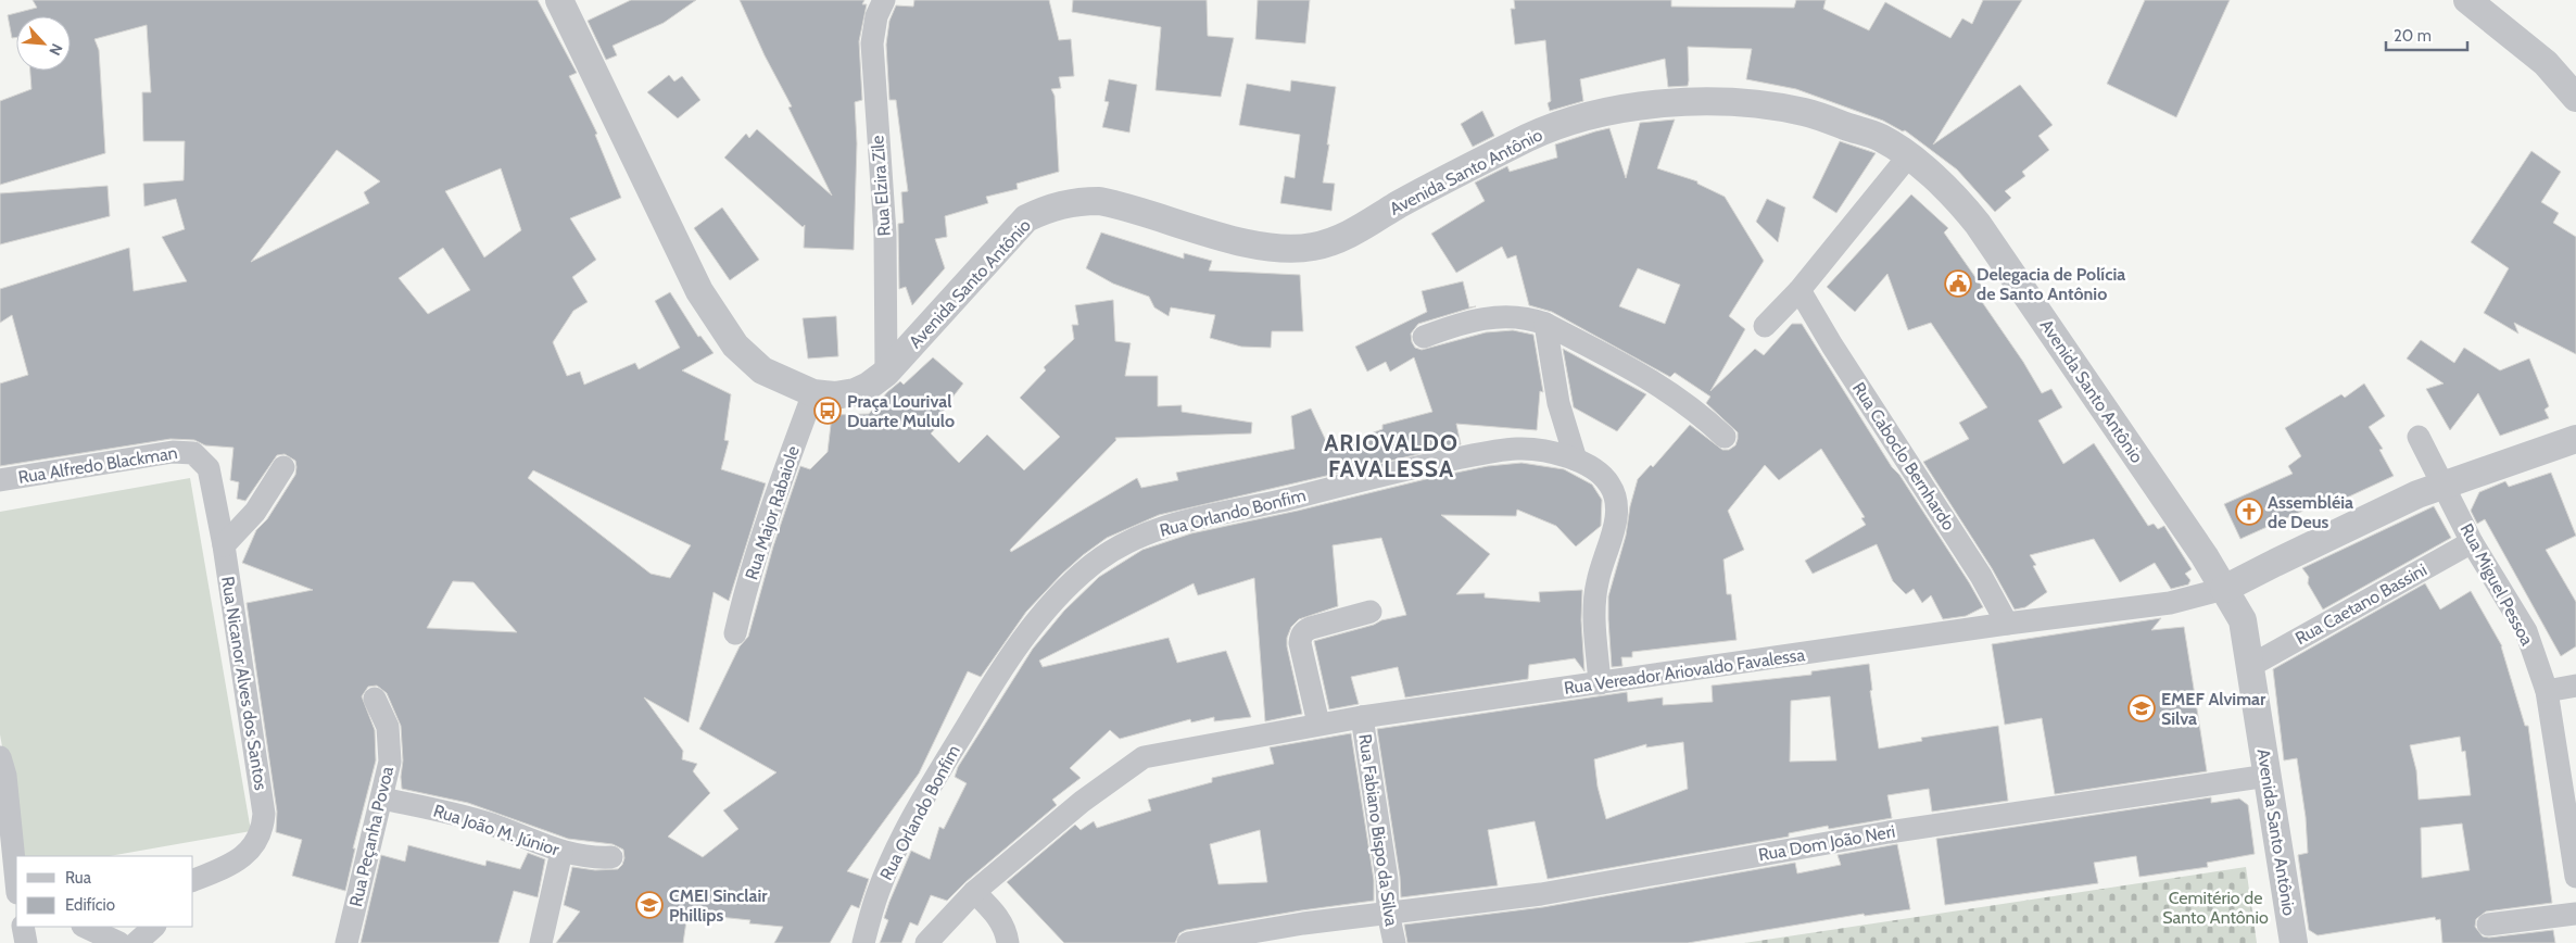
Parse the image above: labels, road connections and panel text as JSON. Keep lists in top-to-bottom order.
{
  "streets": {
    "street": [
      "Avenida Santo Antônio",
      "Rua Elzira Zile",
      "Rua Caboclo Bernhardo",
      "Rua Alfredo Blackman",
      "Rua Major Rabaiole",
      "Rua Orlando Bonfim",
      "Rua Miguel Pessoa",
      "Rua Caetano Bassini",
      "Rua Vereador Ariovaldo Favalessa",
      "Rua Nicanor Alves dos Santos",
      "Rua João M. Júnior",
      "Rua Fabiano Bispo da Silva",
      "Rua Peçanha Povoa",
      "Rua Dom João Neri"
    ]
  },
  "crossings": [
    ["Avenida Santo Antônio", "Rua Elzira Zile"],
    ["Avenida Santo Antônio", "Rua Major Rabaiole"],
    ["Avenida Santo Antônio", "Rua Caetano Bassini"],
    ["Avenida Santo Antônio", "Rua Vereador Ariovaldo Favalessa"],
    ["Avenida Santo Antônio", "Rua Dom João Neri"],
    ["Rua Caboclo Bernhardo", "Rua Vereador Ariovaldo Favalessa"],
    ["Rua Alfredo Blackman", "Rua Nicanor Alves dos Santos"],
    ["Rua Orlando Bonfim", "Rua Vereador Ariovaldo Favalessa"],
    ["Rua Miguel Pessoa", "Rua Caetano Bassini"],
    ["Rua Vereador Ariovaldo Favalessa", "Rua Fabiano Bispo da Silva"],
    ["Rua João M. Júnior", "Rua Peçanha Povoa"],
    ["Rua Fabiano Bispo da Silva", "Rua Dom João Neri"]
  ],
  "districts": ["ARIOVALDO FAVALESSA"],
  "parks": ["Cemitério de Santo Antônio"],
  "places": {
    "public building": ["Delegacia de Polícia de Santo Antônio"],
    "bus stop": ["Praça Lourival Duarte Mululo"],
    "church": ["Assembléia de Deus"],
    "school or university": ["EMEF Alvimar Silva", "CMEI Sinclair Phillips"]
  },
  "legend": ["Rua", "Edifício"],
  "scale_bar": "20 m",
  "north": "bottom right"
}
